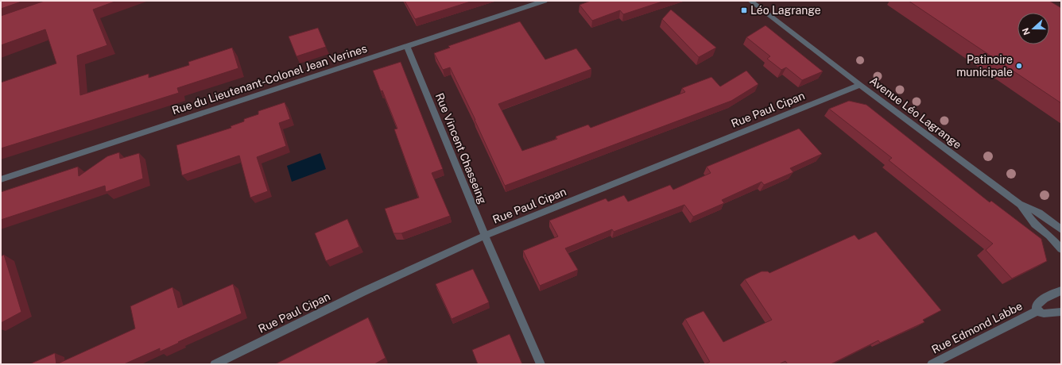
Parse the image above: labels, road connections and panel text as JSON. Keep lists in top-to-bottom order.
{
  "streets": {
    "street": [
      "Rue du Lieutenant-Colonel Jean Verines",
      "Rue Paul Cipan",
      "Avenue Léo Lagrange",
      "Rue Vincent Chasseing",
      "Rue Edmond Labbe"
    ]
  },
  "crossings": [
    ["Rue du Lieutenant-Colonel Jean Verines", "Rue Vincent Chasseing"],
    ["Rue Paul Cipan", "Avenue Léo Lagrange"],
    ["Rue Paul Cipan", "Rue Vincent Chasseing"]
  ],
  "places": {
    "transit": ["Léo Lagrange"],
    "other": ["Patinoire municipale"]
  },
  "north": "left"
}
